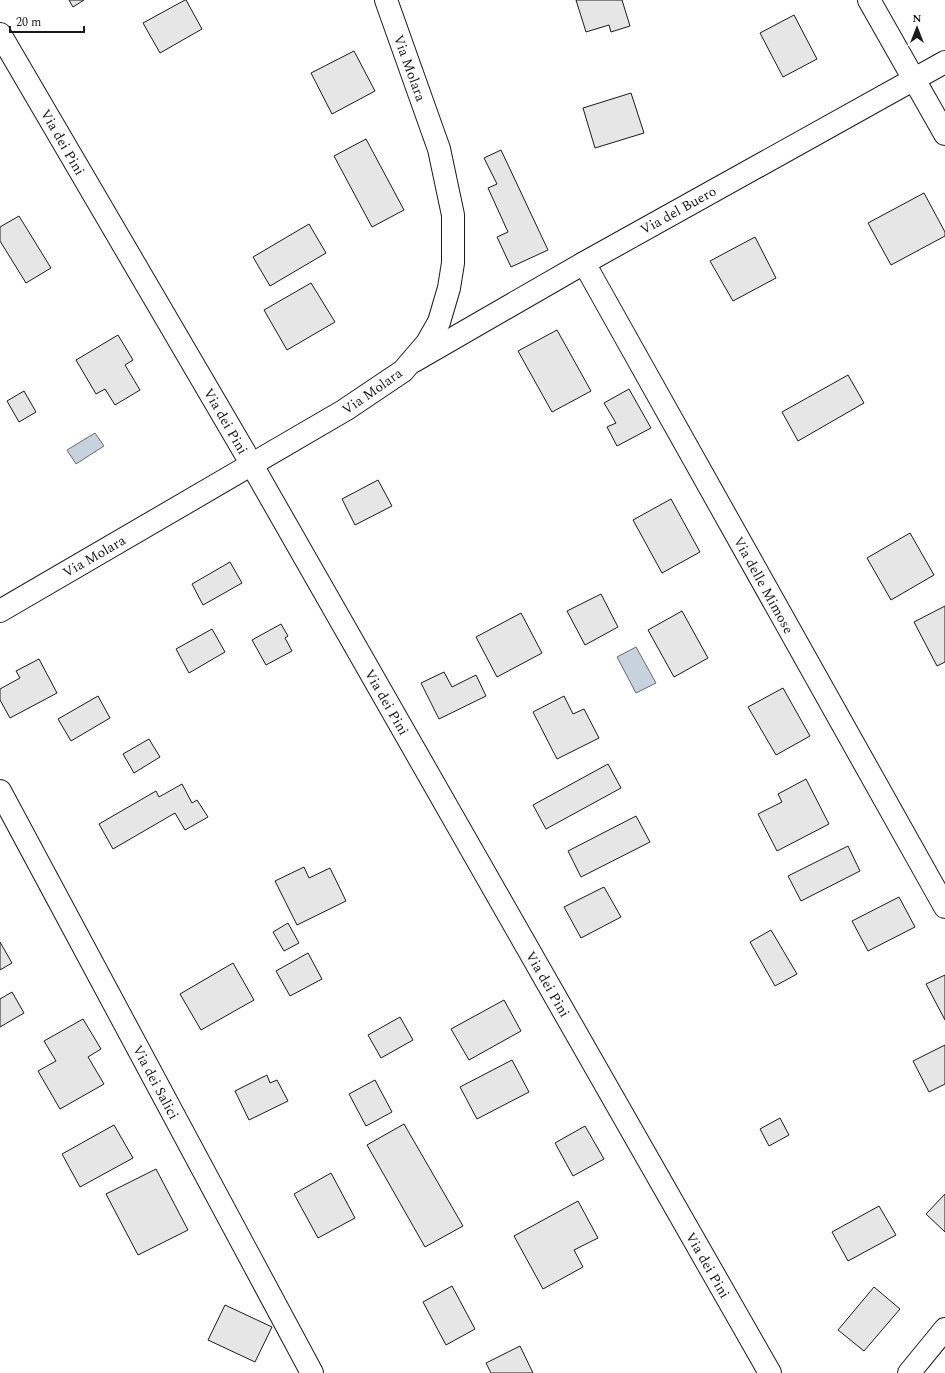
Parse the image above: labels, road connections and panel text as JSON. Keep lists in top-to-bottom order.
{
  "streets": {
    "street": [
      "Via Molara",
      "Via dei Pini",
      "Via del Buero",
      "Via delle Mimose",
      "Via dei Salici"
    ]
  },
  "crossings": [
    ["Via Molara", "Via dei Pini"],
    ["Via Molara", "Via del Buero"],
    ["Via del Buero", "Via delle Mimose"]
  ],
  "scale_bar": "20 m",
  "north": "top"
}
